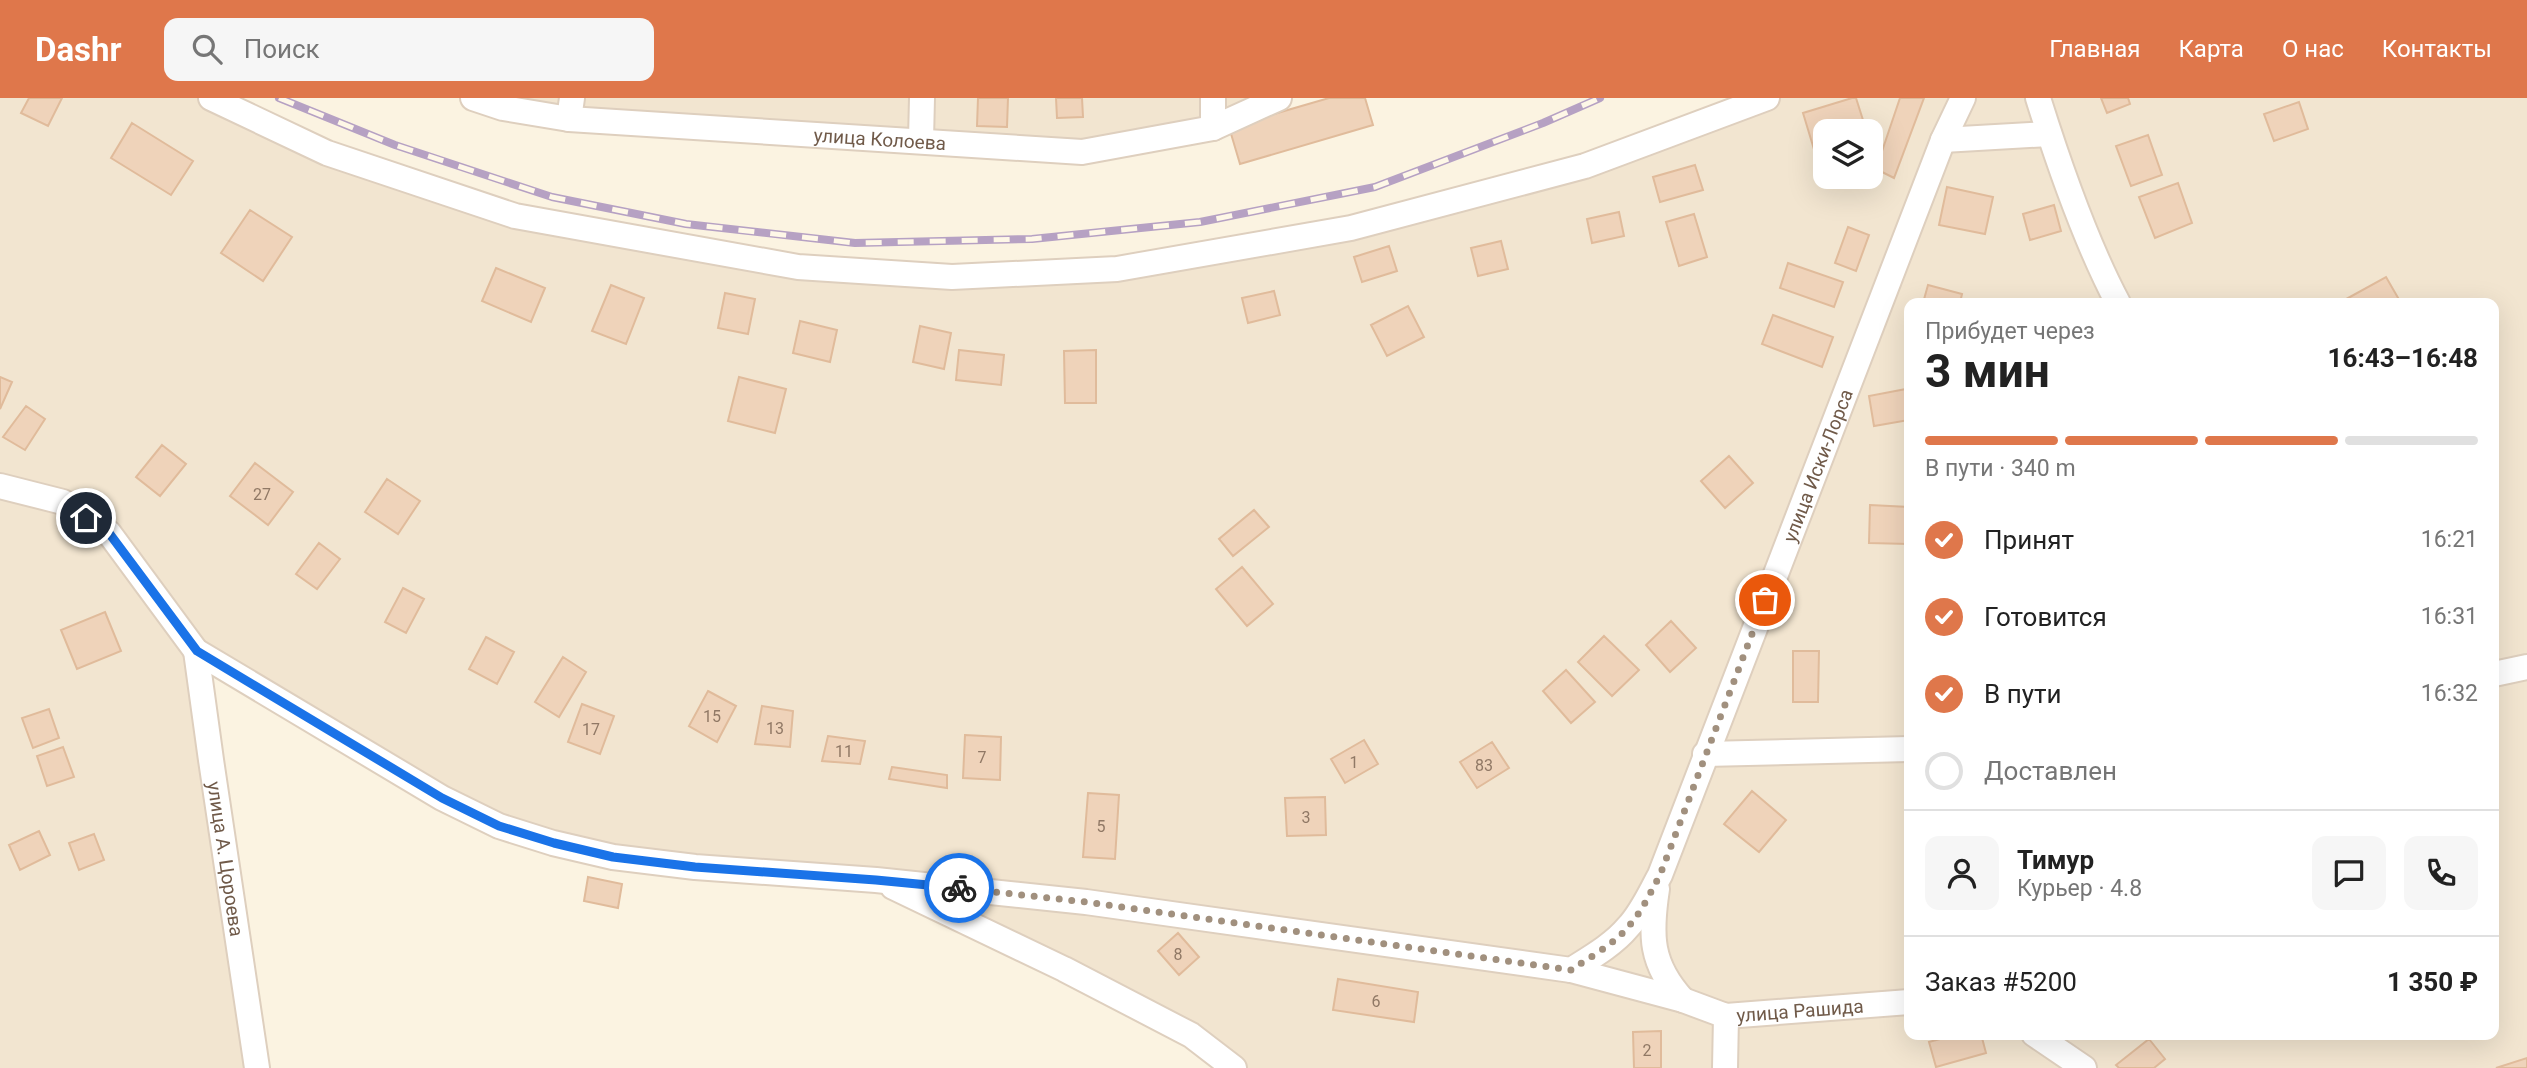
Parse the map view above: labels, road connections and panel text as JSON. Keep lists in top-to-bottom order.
{
  "streets": {
    "street": [
      "улица Колоева",
      "улица Иски-Лорса",
      "улица А. Цороева",
      "улица Рашида"
    ]
  },
  "crossings": [
    ["улица А. Цороева", "улица Рашида"]
  ],
  "house_numbers": [
    "27",
    "15",
    "13",
    "17",
    "11",
    "7",
    "1",
    "83",
    "3",
    "5",
    "8",
    "6",
    "2"
  ],
  "page": {
    "header": "Dashr",
    "search": "Поиск",
    "nav": [
      "Главная",
      "Карта",
      "О нас",
      "Контакты"
    ],
    "heading": ["3 мин", "Прибудет через", "16:43–16:48"],
    "panel": [
      "Тимур",
      "Курьер · 4.8",
      "Заказ #5200",
      "1 350 ₽"
    ],
    "bar": "В пути · 340 m",
    "list": [
      ["Принят", "16:21"],
      ["Готовится", "16:31"],
      ["В пути", "16:32"],
      "Доставлен"
    ]
  }
}
